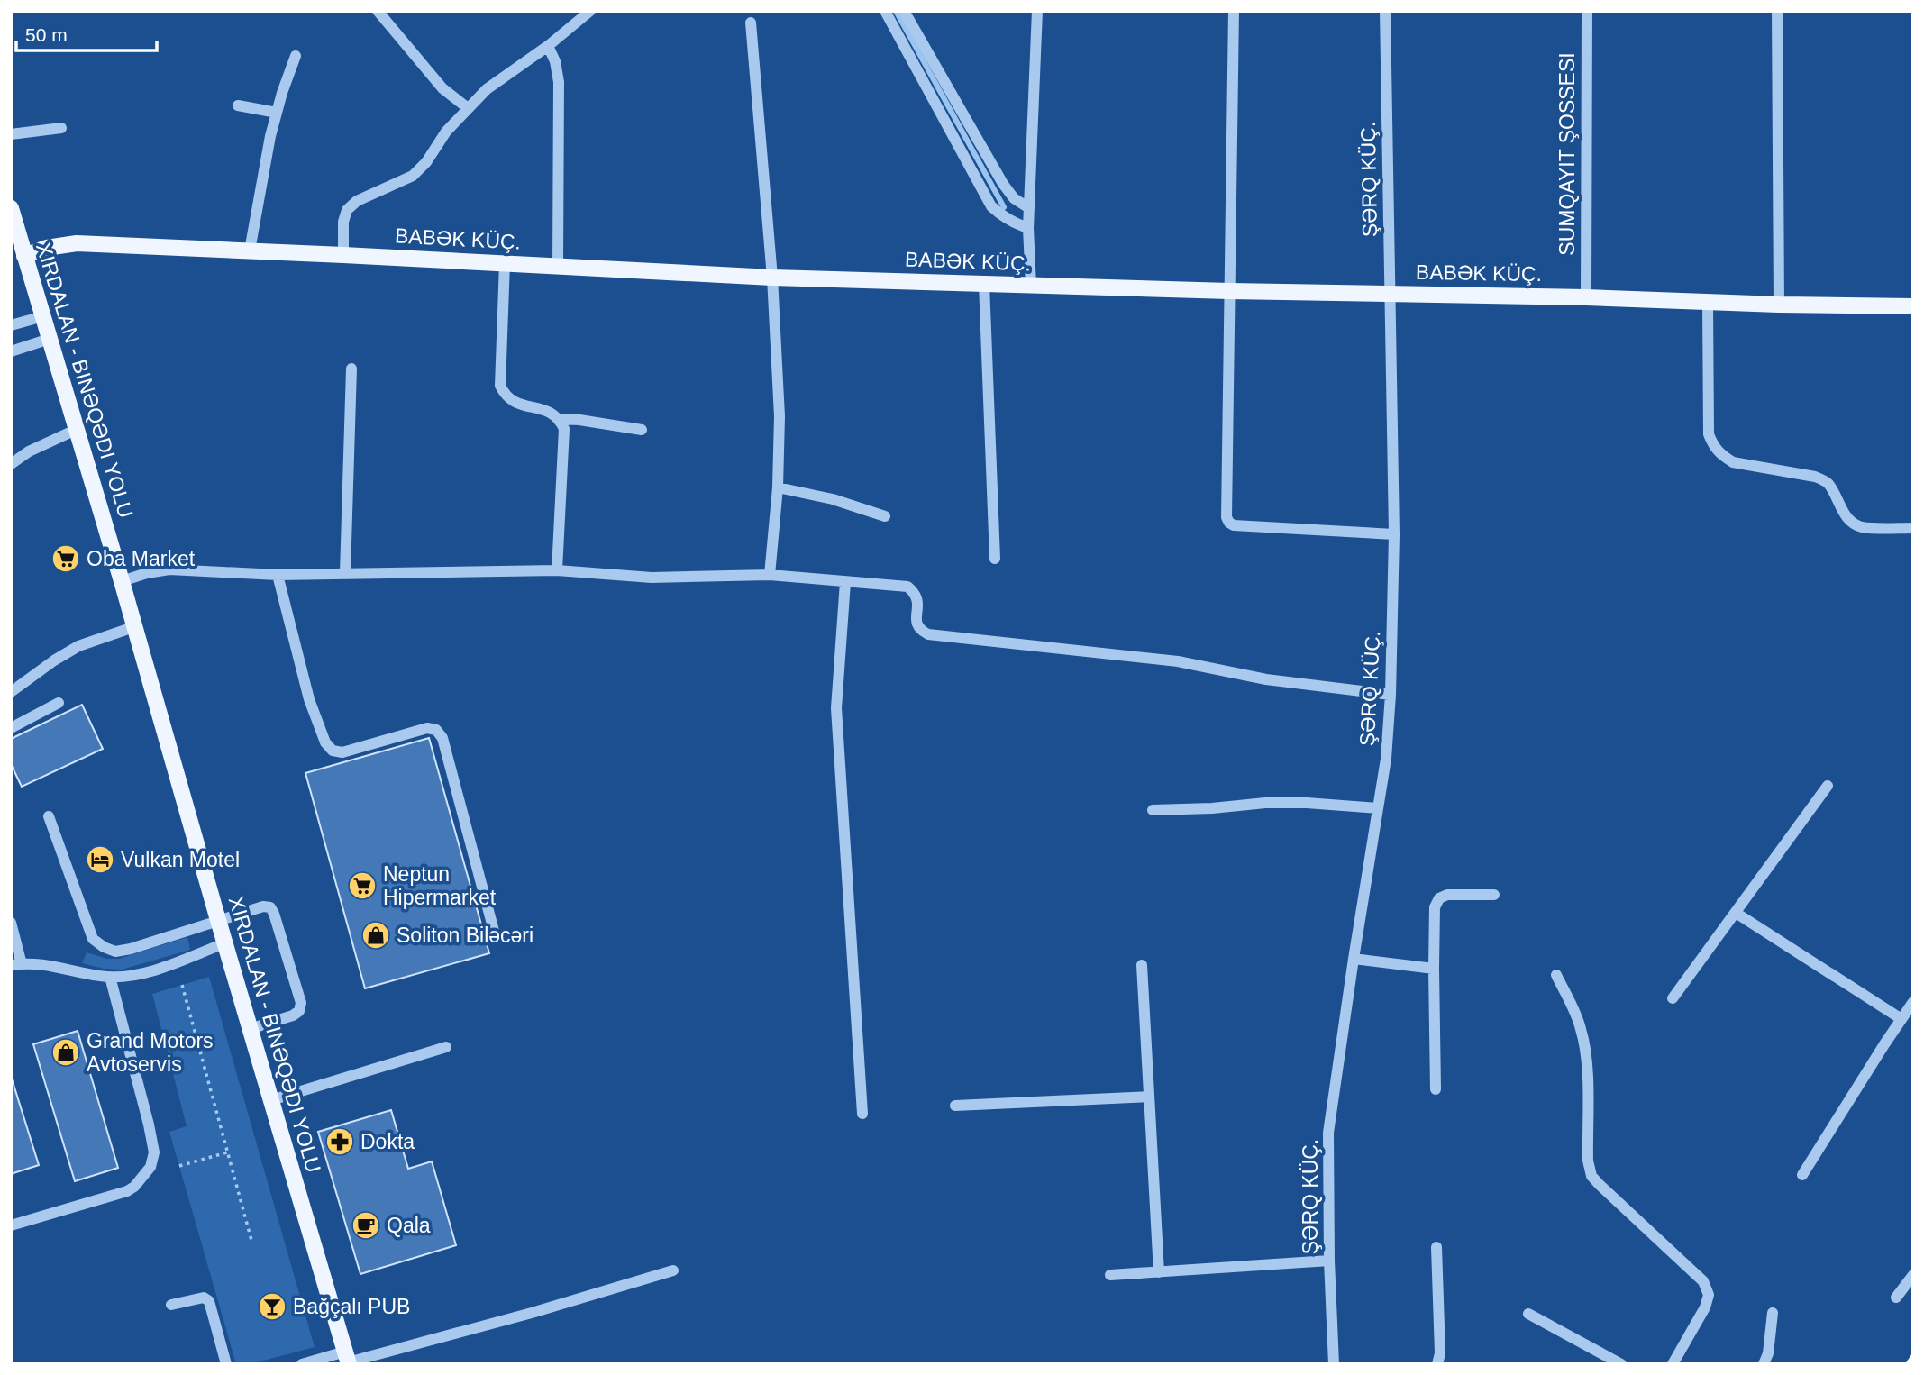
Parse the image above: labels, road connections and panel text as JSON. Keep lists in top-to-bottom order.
{
  "streets": {
    "main road": ["BABƏK KÜÇ."],
    "street": ["ŞƏRQ KÜÇ."]
  },
  "crossings": [
    ["ŞƏRQ KÜÇ.", "BABƏK KÜÇ."]
  ],
  "places": {
    "supermarket": ["Oba Market", "Neptun Hipermarket"],
    "hotel": ["Vulkan Motel"],
    "shop": ["Soliton Biləcəri", "Grand Motors Avtoservis"],
    "pharmacy": ["Dokta"],
    "cafe": ["Qala"],
    "bar": ["Bağçalı PUB"]
  },
  "scale_bar": "50 m"
}
